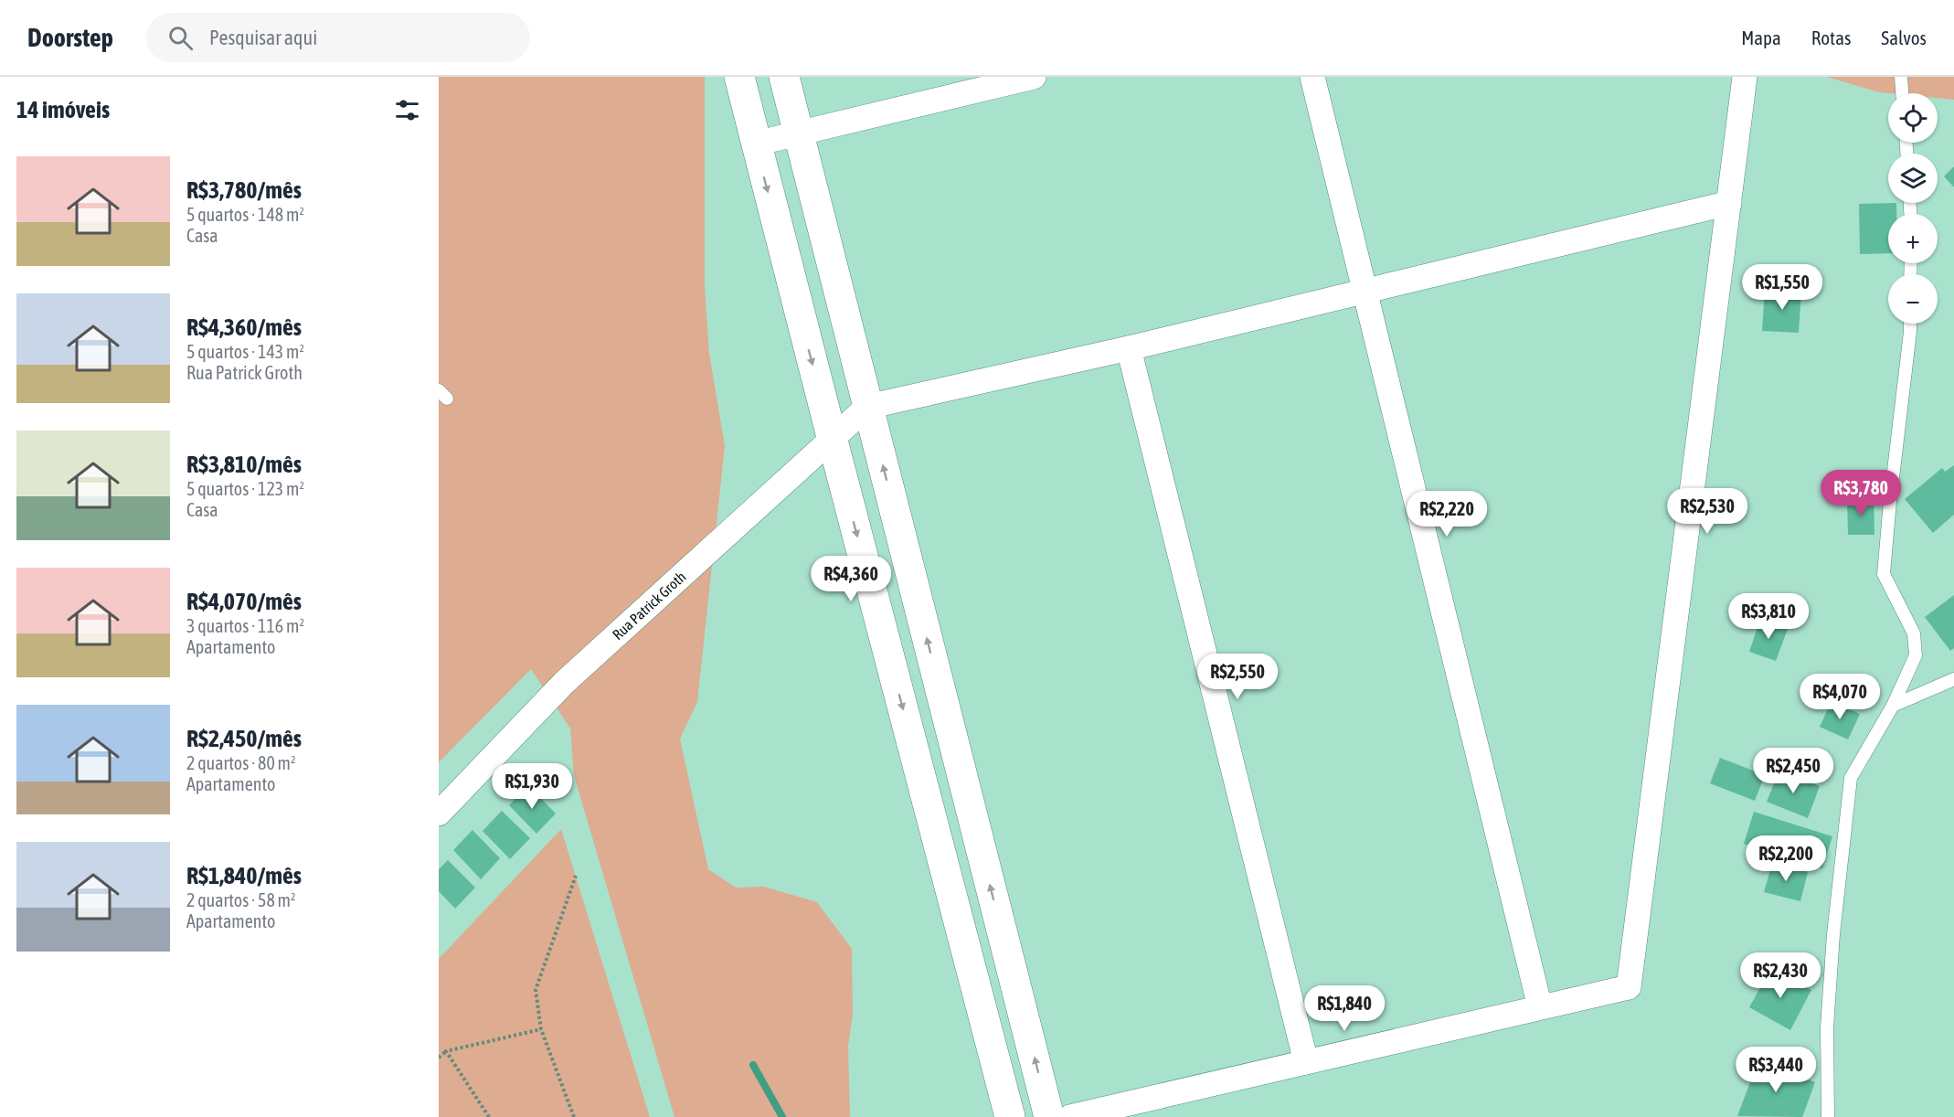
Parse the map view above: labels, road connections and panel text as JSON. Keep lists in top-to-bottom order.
{
  "streets": {
    "street": ["Rua Patrick Groth"]
  },
  "page": {
    "header": "Doorstep",
    "search": "Pesquisar aqui",
    "nav": ["Mapa", "Rotas", "Salvos"],
    "heading": "14 imóveis",
    "map_buttons": ["+", "−"],
    "list": [
      {
        "name": "R$3,780/mês",
        "note": "5 quartos · 148 m² · Casa"
      },
      {
        "name": "R$4,360/mês",
        "note": "5 quartos · 143 m² · Rua Patrick Groth"
      },
      {
        "name": "R$3,810/mês",
        "note": "5 quartos · 123 m² · Casa"
      },
      {
        "name": "R$4,070/mês",
        "note": "3 quartos · 116 m² · Apartamento"
      },
      {
        "name": "R$2,450/mês",
        "note": "2 quartos · 80 m² · Apartamento"
      },
      {
        "name": "R$1,840/mês",
        "note": "2 quartos · 58 m² · Apartamento"
      }
    ],
    "price": [
      "R$1,550",
      "R$3,780",
      "R$2,530",
      "R$2,220",
      "R$4,360",
      "R$3,810",
      "R$2,550",
      "R$4,070",
      "R$2,450",
      "R$1,930",
      "R$2,200",
      "R$2,430",
      "R$1,840",
      "R$3,440"
    ]
  }
}
